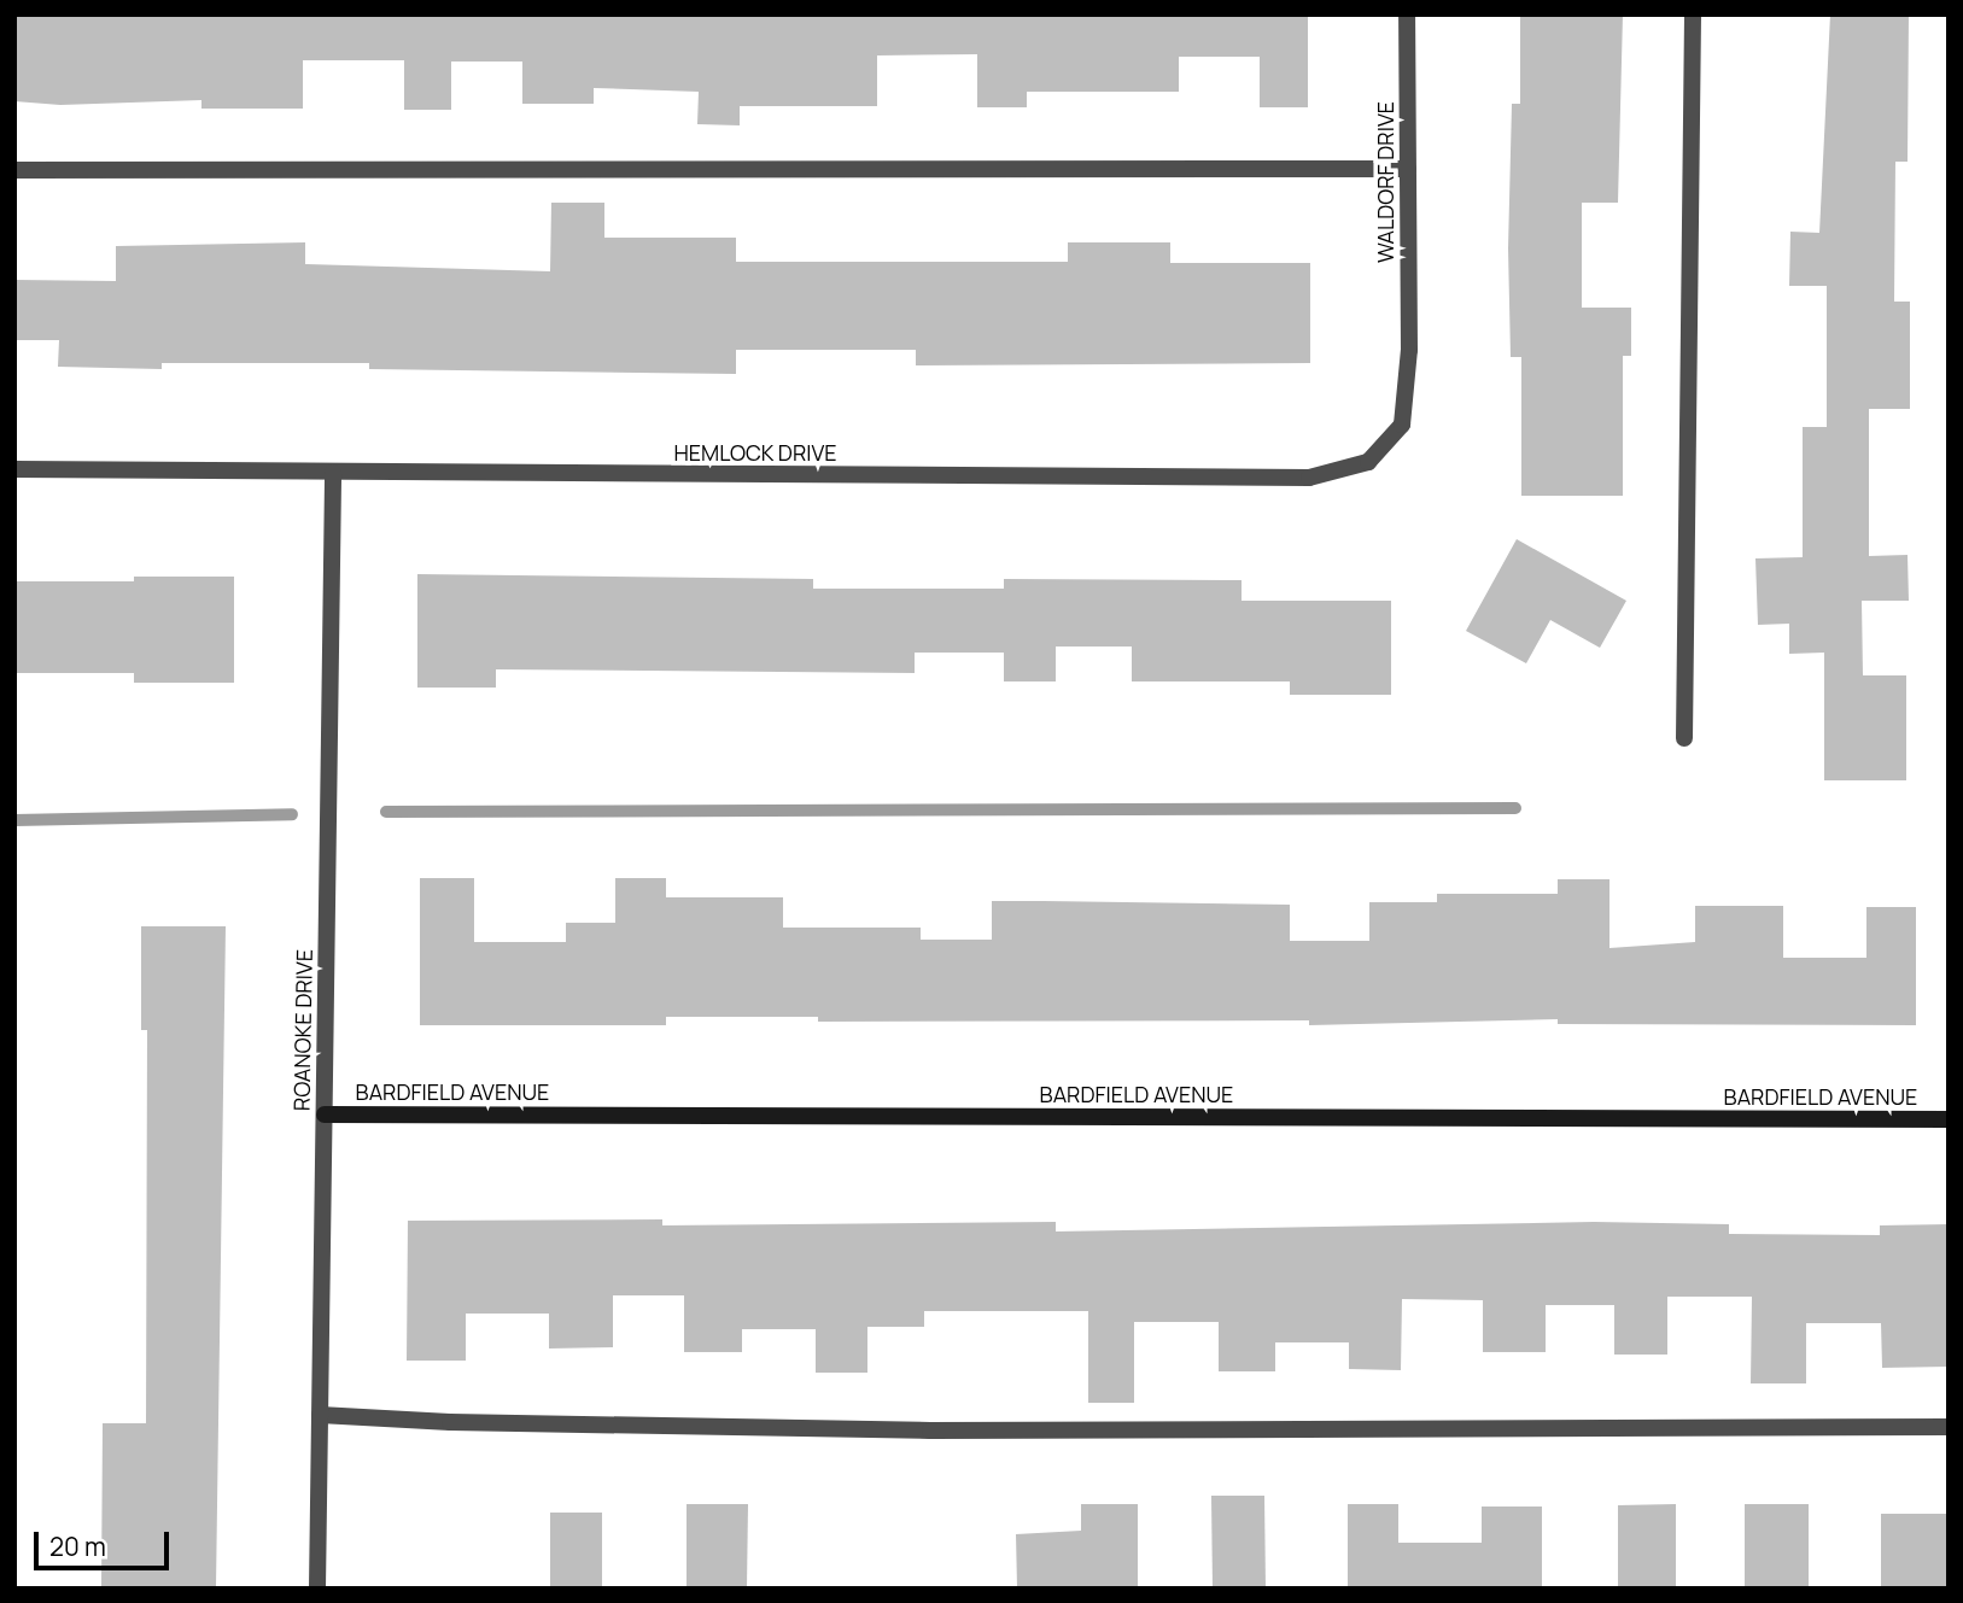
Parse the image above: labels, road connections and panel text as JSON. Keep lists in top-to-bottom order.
{
  "streets": {
    "street": [
      "WALDORF DRIVE",
      "HEMLOCK DRIVE",
      "ROANOKE DRIVE",
      "BARDFIELD AVENUE"
    ]
  },
  "crossings": [
    ["WALDORF DRIVE", "HEMLOCK DRIVE"],
    ["HEMLOCK DRIVE", "ROANOKE DRIVE"],
    ["ROANOKE DRIVE", "BARDFIELD AVENUE"]
  ],
  "scale_bar": "20 m"
}
